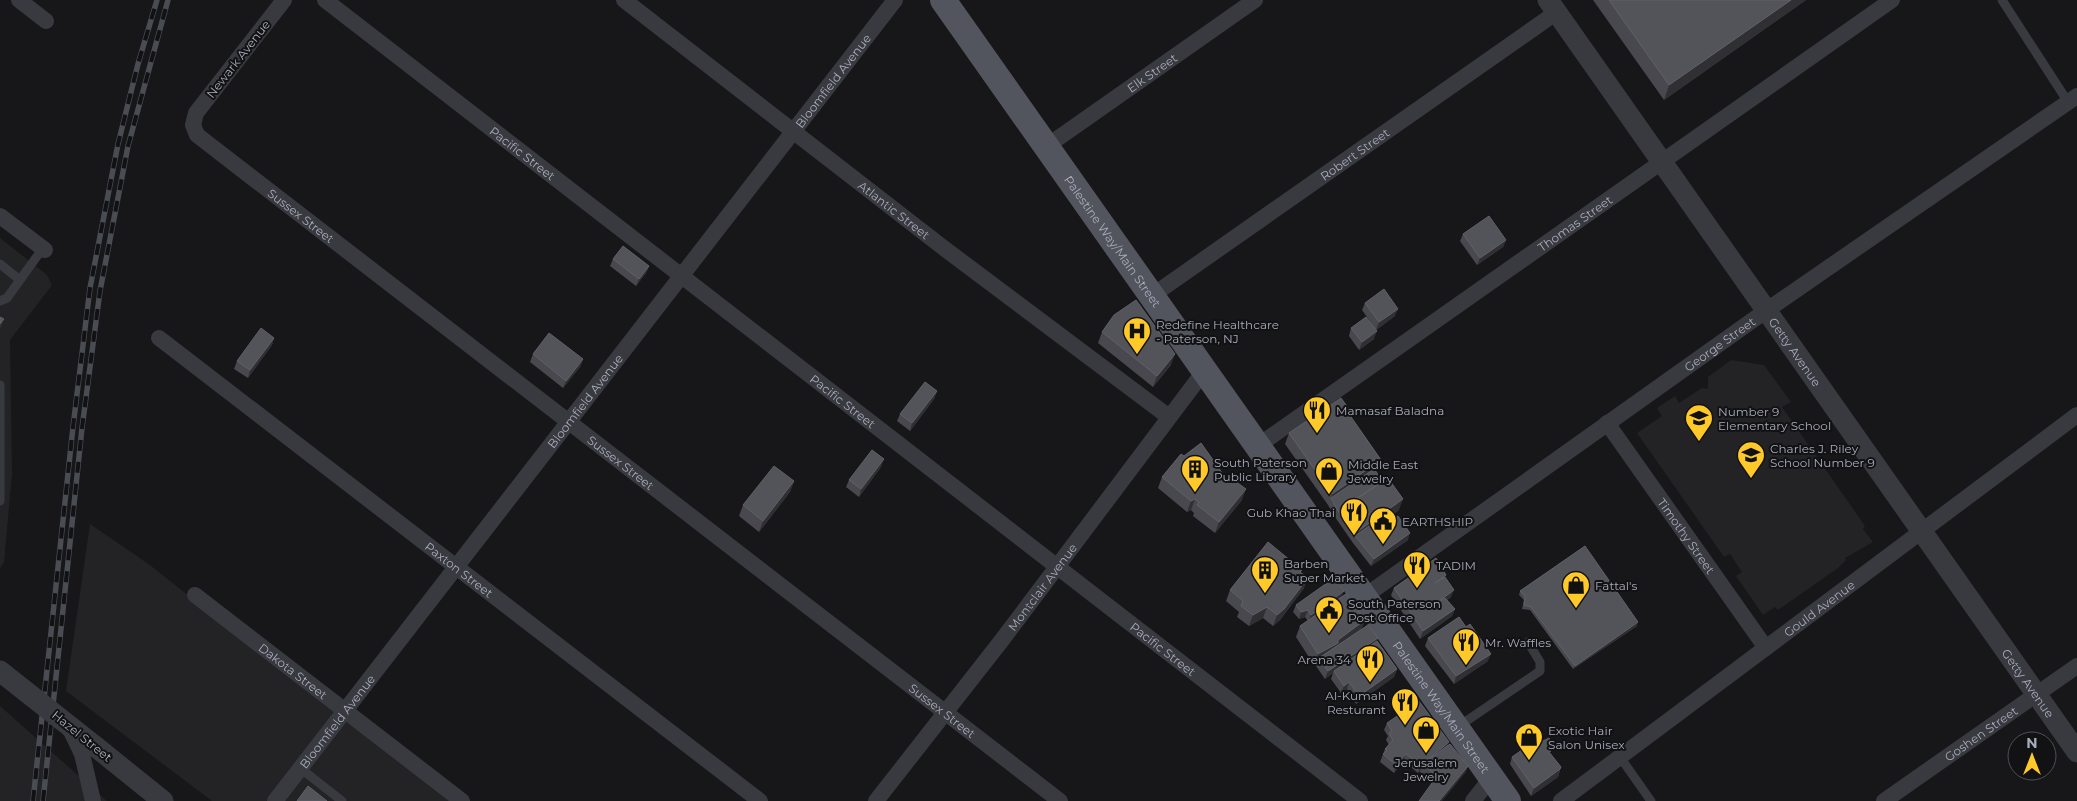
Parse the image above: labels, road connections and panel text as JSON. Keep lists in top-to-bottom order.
{
  "streets": {
    "main road": ["Palestine Way/Main Street"],
    "street": [
      "Newark Avenue",
      "Elk Street",
      "Bloomfield Avenue",
      "Pacific Street",
      "Robert Street",
      "Atlantic Street",
      "Sussex Street",
      "Thomas Street",
      "George Street",
      "Getty Avenue",
      "Timothy Street",
      "Paxton Street",
      "Montclair Avenue",
      "Gould Avenue",
      "Dakota Street",
      "Goshen Street",
      "Hazel Street"
    ]
  },
  "crossings": [
    ["Newark Avenue", "Sussex Street"],
    ["Elk Street", "Palestine Way/Main Street"],
    ["Bloomfield Avenue", "Pacific Street"],
    ["Bloomfield Avenue", "Atlantic Street"],
    ["Bloomfield Avenue", "Sussex Street"],
    ["Bloomfield Avenue", "Paxton Street"],
    ["Bloomfield Avenue", "Dakota Street"],
    ["Pacific Street", "Montclair Avenue"],
    ["Robert Street", "Palestine Way/Main Street"],
    ["Robert Street", "Getty Avenue"],
    ["Atlantic Street", "Montclair Avenue"],
    ["Sussex Street", "Montclair Avenue"],
    ["Thomas Street", "Palestine Way/Main Street"],
    ["Thomas Street", "Getty Avenue"],
    ["Palestine Way/Main Street", "George Street"],
    ["Palestine Way/Main Street", "Montclair Avenue"],
    ["George Street", "Getty Avenue"],
    ["George Street", "Timothy Street"],
    ["Getty Avenue", "Gould Avenue"],
    ["Getty Avenue", "Goshen Street"],
    ["Timothy Street", "Gould Avenue"]
  ],
  "places": {
    "hospital": ["Redefine Healthcare - Paterson, NJ"],
    "restaurant": [
      "Mamasaf Baladna",
      "Gub Khao Thai",
      "TADIM",
      "Mr. Waffles",
      "Arena 34",
      "Al-Kumah Resturant"
    ],
    "school or university": ["Number 9 Elementary School", "Charles J. Riley School Number 9"],
    "building": ["South Paterson Public Library", "Barben Super Market"],
    "shop": [
      "Middle East Jewelry",
      "Fattal's",
      "Jerusalem Jewelry",
      "Exotic Hair Salon Unisex"
    ],
    "public building": ["EARTHSHIP", "South Paterson Post Office"]
  },
  "north": "top"
}
